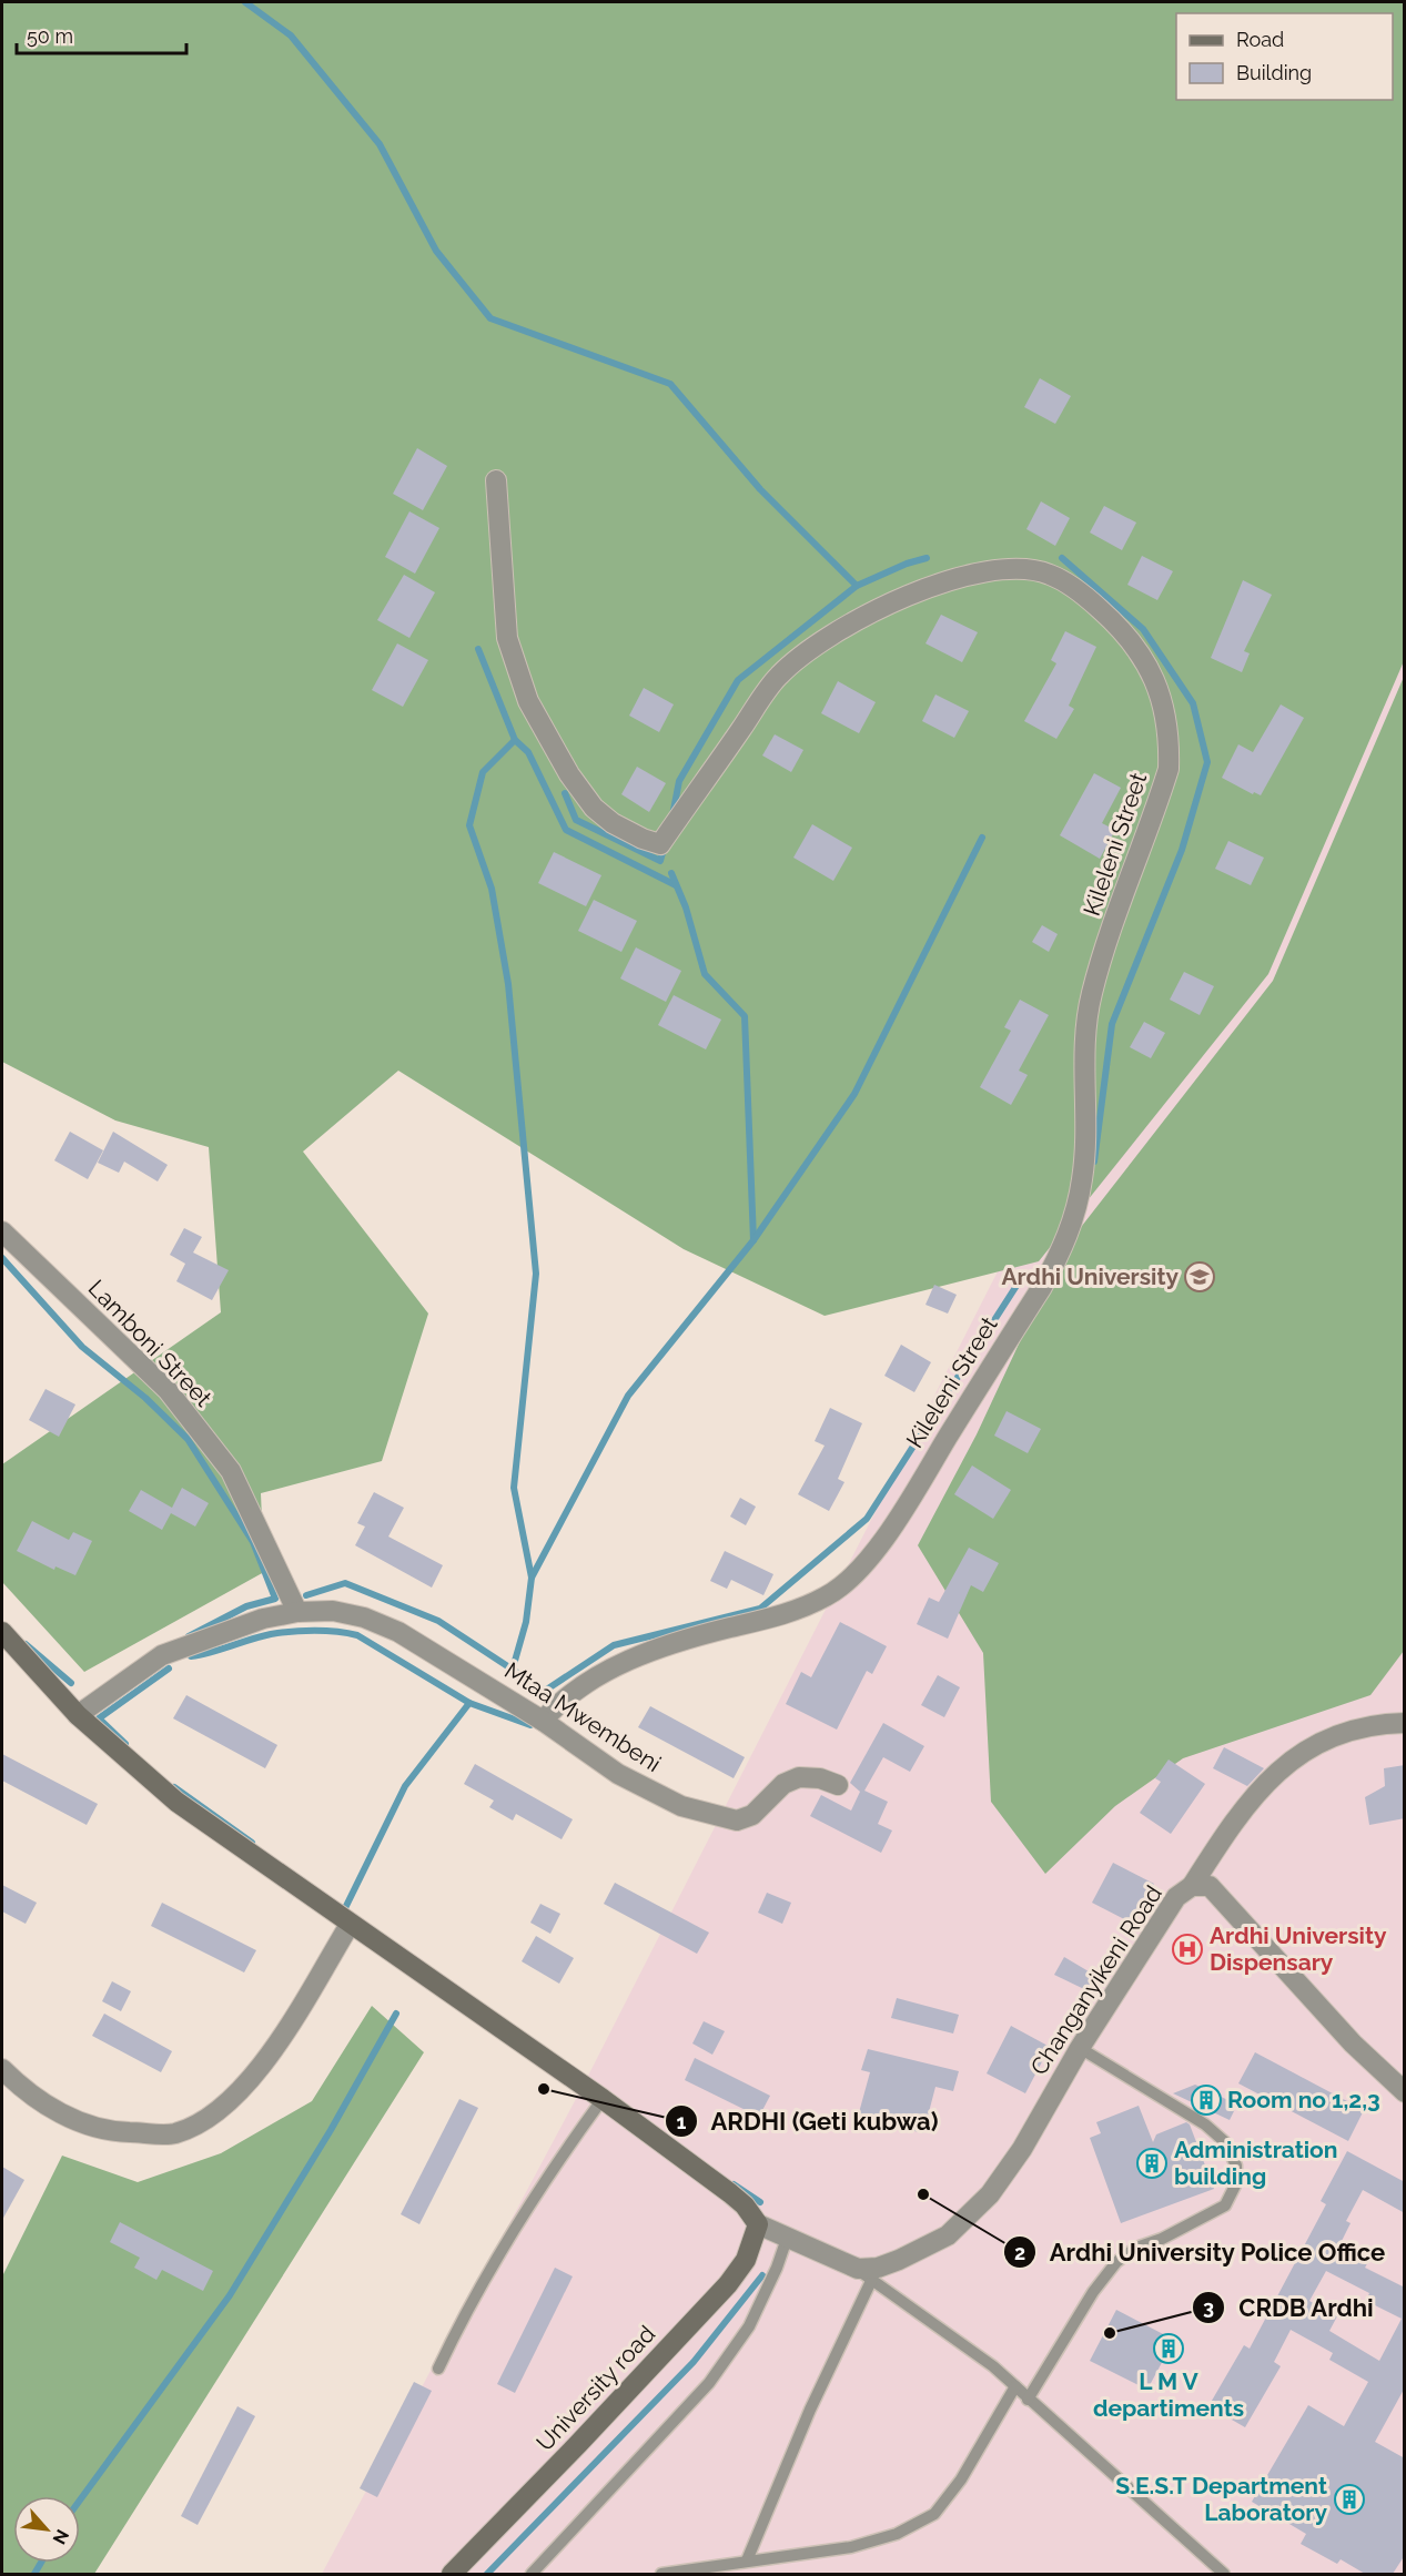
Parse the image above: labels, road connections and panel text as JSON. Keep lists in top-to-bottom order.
{
  "streets": {
    "street": [
      "Kileleni Street",
      "Lamboni Street",
      "Mtaa Mwembeni",
      "Changanyikeni Road",
      "University road"
    ]
  },
  "crossings": [
    ["Kileleni Street", "Mtaa Mwembeni"],
    ["Lamboni Street", "Mtaa Mwembeni"]
  ],
  "places": {
    "school or university": ["Ardhi University"],
    "hospital": ["Ardhi University Dispensary"],
    "other": ["ARDHI (Geti kubwa)", "Ardhi University Police Office", "CRDB Ardhi"],
    "building": [
      "Room no 1,2,3",
      "Administration building",
      "L M V departiments",
      "S.E.S.T Department Laboratory"
    ]
  },
  "legend": ["Road", "Building"],
  "scale_bar": "50 m",
  "north": "bottom right"
}
